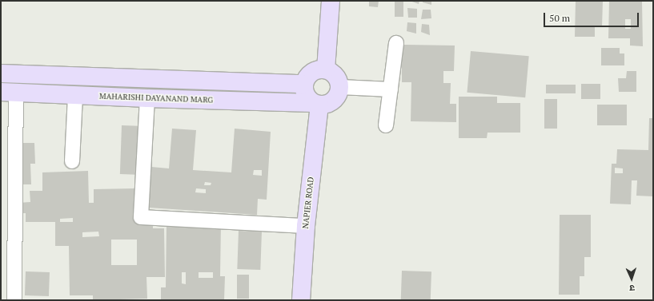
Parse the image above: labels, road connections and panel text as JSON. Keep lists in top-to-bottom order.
{
  "streets": {
    "street": ["MAHARISHI DAYANAND MARG", "NAPIER ROAD"]
  },
  "crossings": [
    ["MAHARISHI DAYANAND MARG", "NAPIER ROAD"]
  ],
  "scale_bar": "50 m",
  "north": "bottom"
}
